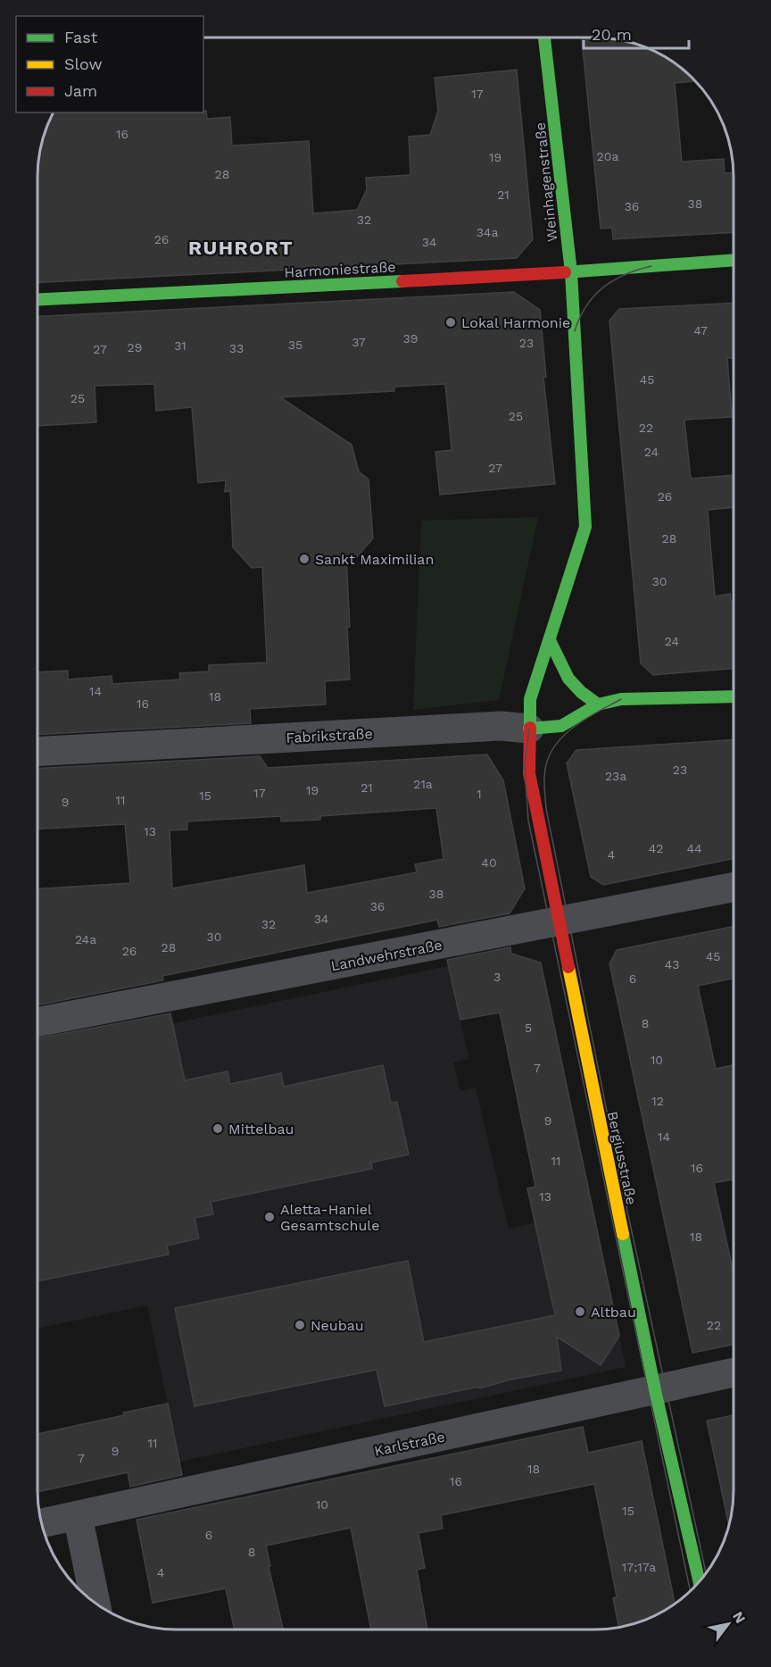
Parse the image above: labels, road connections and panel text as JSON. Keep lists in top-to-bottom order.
{
  "streets": {
    "street": [
      "Weinhagenstraße",
      "Harmoniestraße",
      "Fabrikstraße",
      "Landwehrstraße",
      "Bergiusstraße",
      "Karlstraße"
    ]
  },
  "crossings": [
    ["Weinhagenstraße", "Harmoniestraße"],
    ["Weinhagenstraße", "Bergiusstraße"],
    ["Fabrikstraße", "Bergiusstraße"],
    ["Landwehrstraße", "Bergiusstraße"],
    ["Bergiusstraße", "Karlstraße"]
  ],
  "districts": ["RUHRORT"],
  "places": [
    "Lokal Harmonie",
    "Sankt Maximilian",
    "Mittelbau",
    "Aletta-Haniel Gesamtschule",
    "Altbau",
    "Neubau"
  ],
  "house_numbers": [
    "17",
    "16",
    "20a",
    "19",
    "28",
    "21",
    "38",
    "36",
    "32",
    "34a",
    "26",
    "34",
    "47",
    "39",
    "37",
    "23",
    "35",
    "31",
    "29",
    "33",
    "27",
    "45",
    "25",
    "25",
    "22",
    "24",
    "27",
    "26",
    "28",
    "30",
    "24",
    "14",
    "18",
    "16",
    "23",
    "23a",
    "21a",
    "21",
    "19",
    "17",
    "1",
    "15",
    "11",
    "9",
    "13",
    "42",
    "44",
    "4",
    "40",
    "38",
    "36",
    "34",
    "32",
    "30",
    "24a",
    "28",
    "26",
    "45",
    "43",
    "3",
    "6",
    "8",
    "5",
    "10",
    "7",
    "12",
    "9",
    "14",
    "11",
    "16",
    "13",
    "18",
    "22",
    "11",
    "9",
    "7",
    "18",
    "16",
    "10",
    "15",
    "6",
    "8",
    "17;17a",
    "4"
  ],
  "legend": ["Fast", "Slow", "Jam"],
  "scale_bar": "20 m",
  "north": "top right"
}
